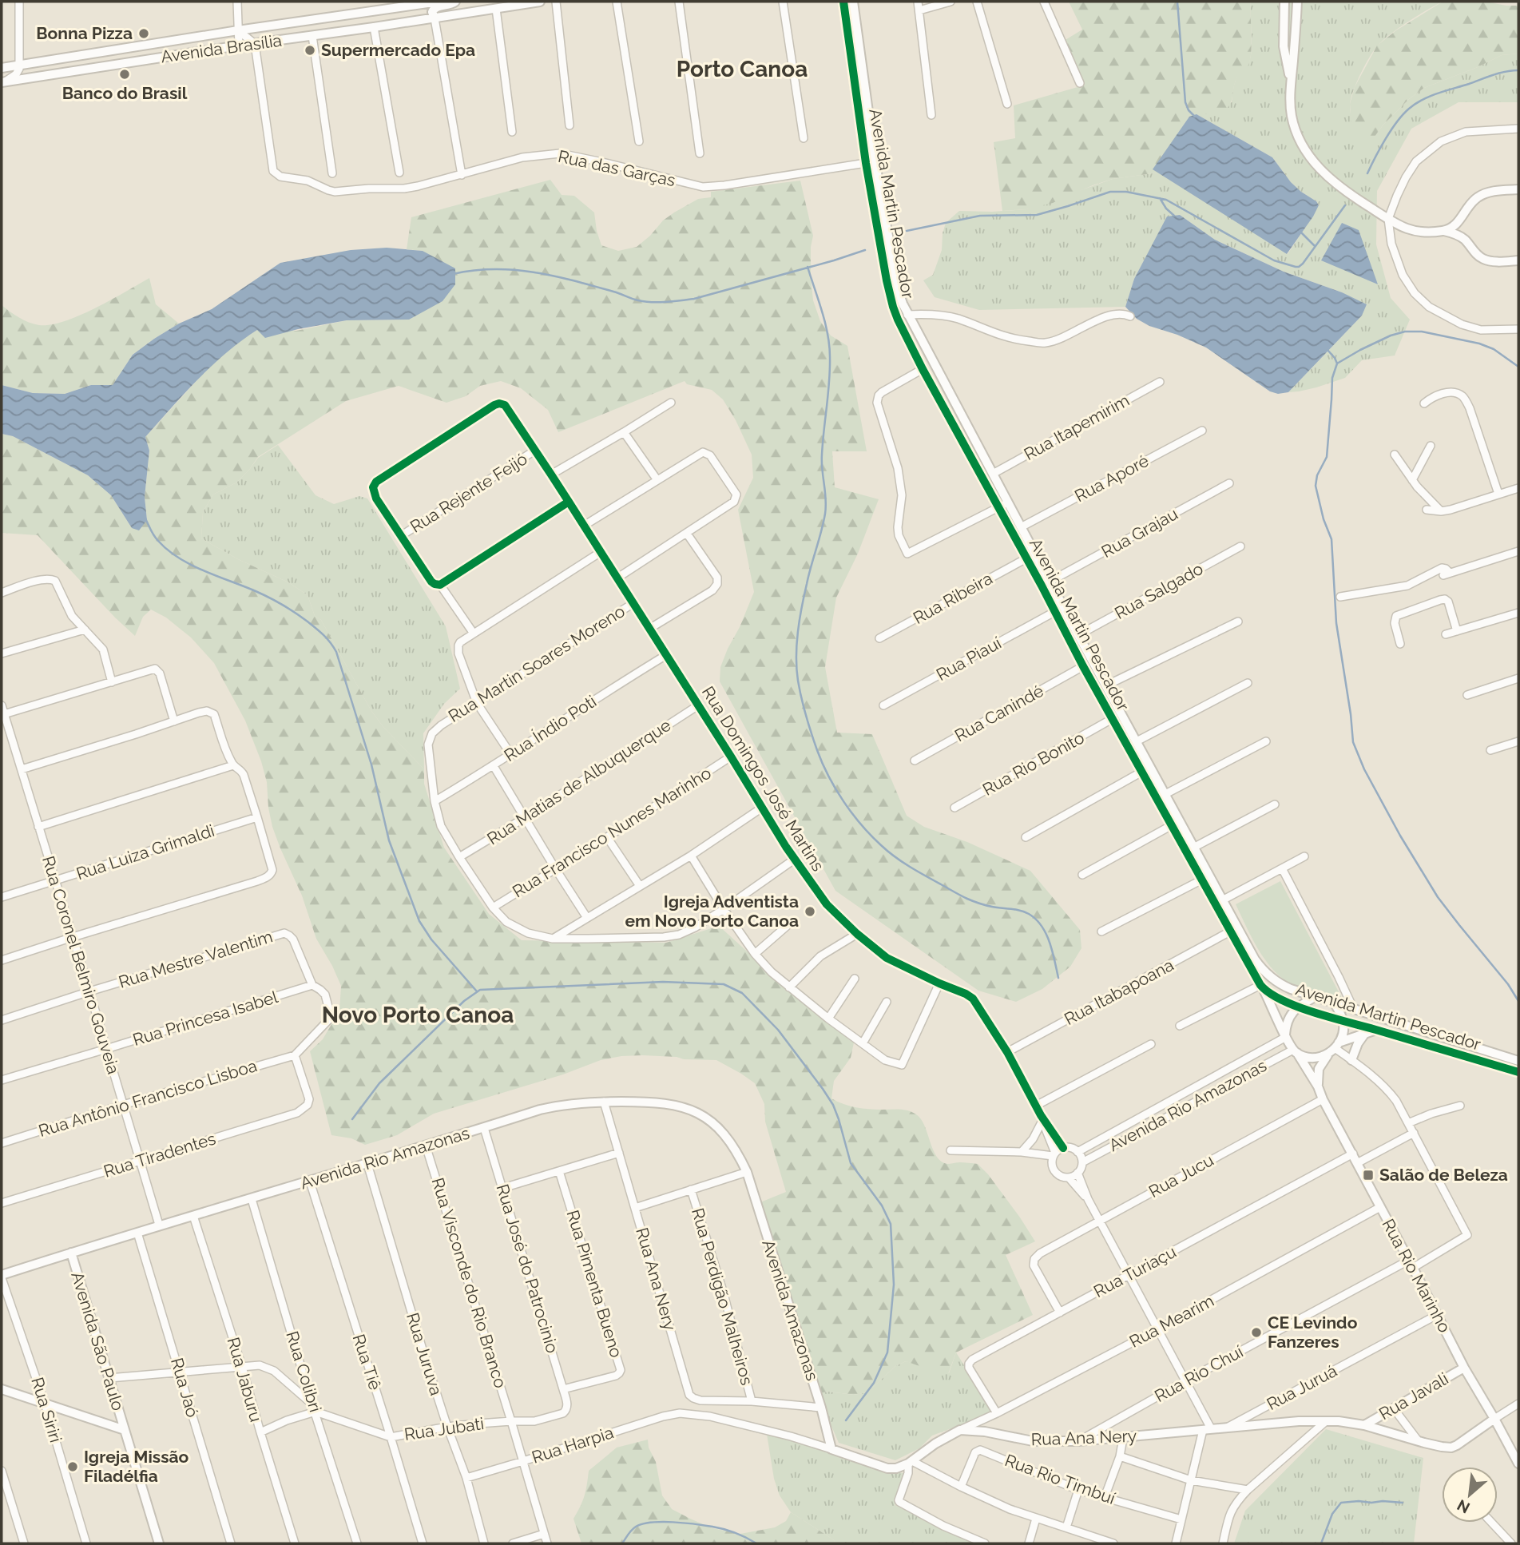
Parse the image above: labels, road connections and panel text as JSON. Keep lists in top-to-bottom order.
{
  "streets": {
    "street": [
      "Avenida Brasília",
      "Rua das Garças",
      "Avenida Martin Pescador",
      "Rua Itapemirim",
      "Rua Aporé",
      "Rua Rejente Feijó",
      "Rua Grajau",
      "Rua Salgado",
      "Rua Ribeira",
      "Rua Piauí",
      "Rua Martin Soares Moreno",
      "Rua Canindé",
      "Rua Índio Poti",
      "Rua Rio Bonito",
      "Rua Domingos José Martins",
      "Rua Matias de Albuquerque",
      "Rua Francisco Nunes Marinho",
      "Rua Luiza Grimaldi",
      "Rua Mestre Valentim",
      "Rua Coronel Belmiro Gouveia",
      "Rua Itabapoana",
      "Rua Princesa Isabel",
      "Rua Antônio Francisco Lisboa",
      "Avenida Rio Amazonas",
      "Rua Tiradentes",
      "Rua Jucu",
      "Rua José do Patrocinio",
      "Rua Turiaçu",
      "Rua Rio Marinho",
      "Rua Ana Nery",
      "Rua Visconde do Rio Branco",
      "Rua Pimenta Bueno",
      "Rua Perdigão Malheiros",
      "Avenida Amazonas",
      "Rua Mearim",
      "Avenida São Paulo",
      "Rua Juruva",
      "Rua Tiê",
      "Rua Colibri",
      "Rua Rio Chuí",
      "Rua Jaburu",
      "Rua Jaó",
      "Rua Juruá",
      "Rua Javali",
      "Rua Siriri",
      "Rua Jubati",
      "Rua Harpia",
      "Rua Rio Timbuí"
    ]
  },
  "crossings": [
    ["Avenida Brasília", "Rua das Garças"],
    ["Rua das Garças", "Avenida Martin Pescador"],
    ["Avenida Martin Pescador", "Rua Itapemirim"],
    ["Avenida Martin Pescador", "Rua Aporé"],
    ["Avenida Martin Pescador", "Rua Grajau"],
    ["Avenida Martin Pescador", "Rua Salgado"],
    ["Avenida Martin Pescador", "Rua Ribeira"],
    ["Avenida Martin Pescador", "Rua Piauí"],
    ["Avenida Martin Pescador", "Rua Canindé"],
    ["Avenida Martin Pescador", "Rua Rio Bonito"],
    ["Avenida Martin Pescador", "Rua Itabapoana"],
    ["Avenida Martin Pescador", "Avenida Rio Amazonas"],
    ["Avenida Martin Pescador", "Rua Rio Marinho"],
    ["Rua Rejente Feijó", "Rua Domingos José Martins"],
    ["Rua Martin Soares Moreno", "Rua Índio Poti"],
    ["Rua Martin Soares Moreno", "Rua Domingos José Martins"],
    ["Rua Índio Poti", "Rua Domingos José Martins"],
    ["Rua Domingos José Martins", "Rua Matias de Albuquerque"],
    ["Rua Domingos José Martins", "Rua Francisco Nunes Marinho"],
    ["Rua Domingos José Martins", "Rua Itabapoana"],
    ["Rua Domingos José Martins", "Avenida Rio Amazonas"],
    ["Rua Luiza Grimaldi", "Rua Coronel Belmiro Gouveia"],
    ["Rua Mestre Valentim", "Rua Coronel Belmiro Gouveia"],
    ["Rua Mestre Valentim", "Rua Princesa Isabel"],
    ["Rua Coronel Belmiro Gouveia", "Rua Princesa Isabel"],
    ["Rua Coronel Belmiro Gouveia", "Rua Antônio Francisco Lisboa"],
    ["Rua Coronel Belmiro Gouveia", "Avenida Rio Amazonas"],
    ["Rua Coronel Belmiro Gouveia", "Rua Tiradentes"],
    ["Rua Antônio Francisco Lisboa", "Rua Tiradentes"],
    ["Avenida Rio Amazonas", "Rua José do Patrocinio"],
    ["Avenida Rio Amazonas", "Rua Rio Marinho"],
    ["Avenida Rio Amazonas", "Rua Ana Nery"],
    ["Avenida Rio Amazonas", "Rua Visconde do Rio Branco"],
    ["Avenida Rio Amazonas", "Avenida Amazonas"],
    ["Avenida Rio Amazonas", "Avenida São Paulo"],
    ["Avenida Rio Amazonas", "Rua Juruva"],
    ["Avenida Rio Amazonas", "Rua Tiê"],
    ["Avenida Rio Amazonas", "Rua Colibri"],
    ["Avenida Rio Amazonas", "Rua Jaburu"],
    ["Avenida Rio Amazonas", "Rua Jaó"],
    ["Avenida Rio Amazonas", "Rua Siriri"],
    ["Rua Jucu", "Rua Turiaçu"],
    ["Rua Jucu", "Rua Rio Marinho"],
    ["Rua José do Patrocinio", "Rua Pimenta Bueno"],
    ["Rua José do Patrocinio", "Rua Jubati"],
    ["Rua Turiaçu", "Rua Rio Marinho"],
    ["Rua Turiaçu", "Rua Mearim"],
    ["Rua Rio Marinho", "Rua Ana Nery"],
    ["Rua Rio Marinho", "Rua Mearim"],
    ["Rua Rio Marinho", "Rua Rio Chuí"],
    ["Rua Rio Marinho", "Rua Juruá"],
    ["Rua Rio Marinho", "Rua Javali"],
    ["Rua Ana Nery", "Rua Perdigão Malheiros"],
    ["Rua Ana Nery", "Rua Mearim"],
    ["Rua Ana Nery", "Rua Rio Chuí"],
    ["Rua Ana Nery", "Rua Juruá"],
    ["Rua Ana Nery", "Rua Javali"],
    ["Rua Visconde do Rio Branco", "Rua Jubati"],
    ["Rua Visconde do Rio Branco", "Rua Harpia"],
    ["Rua Perdigão Malheiros", "Avenida Amazonas"],
    ["Avenida Amazonas", "Rua Harpia"],
    ["Avenida São Paulo", "Rua Siriri"],
    ["Rua Juruva", "Rua Jubati"],
    ["Rua Juruva", "Rua Harpia"],
    ["Rua Tiê", "Rua Jubati"],
    ["Rua Colibri", "Rua Jubati"]
  ],
  "districts": ["Porto Canoa", "Novo Porto Canoa"],
  "places": {
    "other": [
      "Bonna Pizza",
      "Supermercado Epa",
      "Banco do Brasil",
      "Igreja Adventista em Novo Porto Canoa",
      "CE Levindo Fanzeres",
      "Igreja Missão Filadélfia"
    ],
    "transit": ["Salão de Beleza"]
  },
  "north": "bottom left"
}
